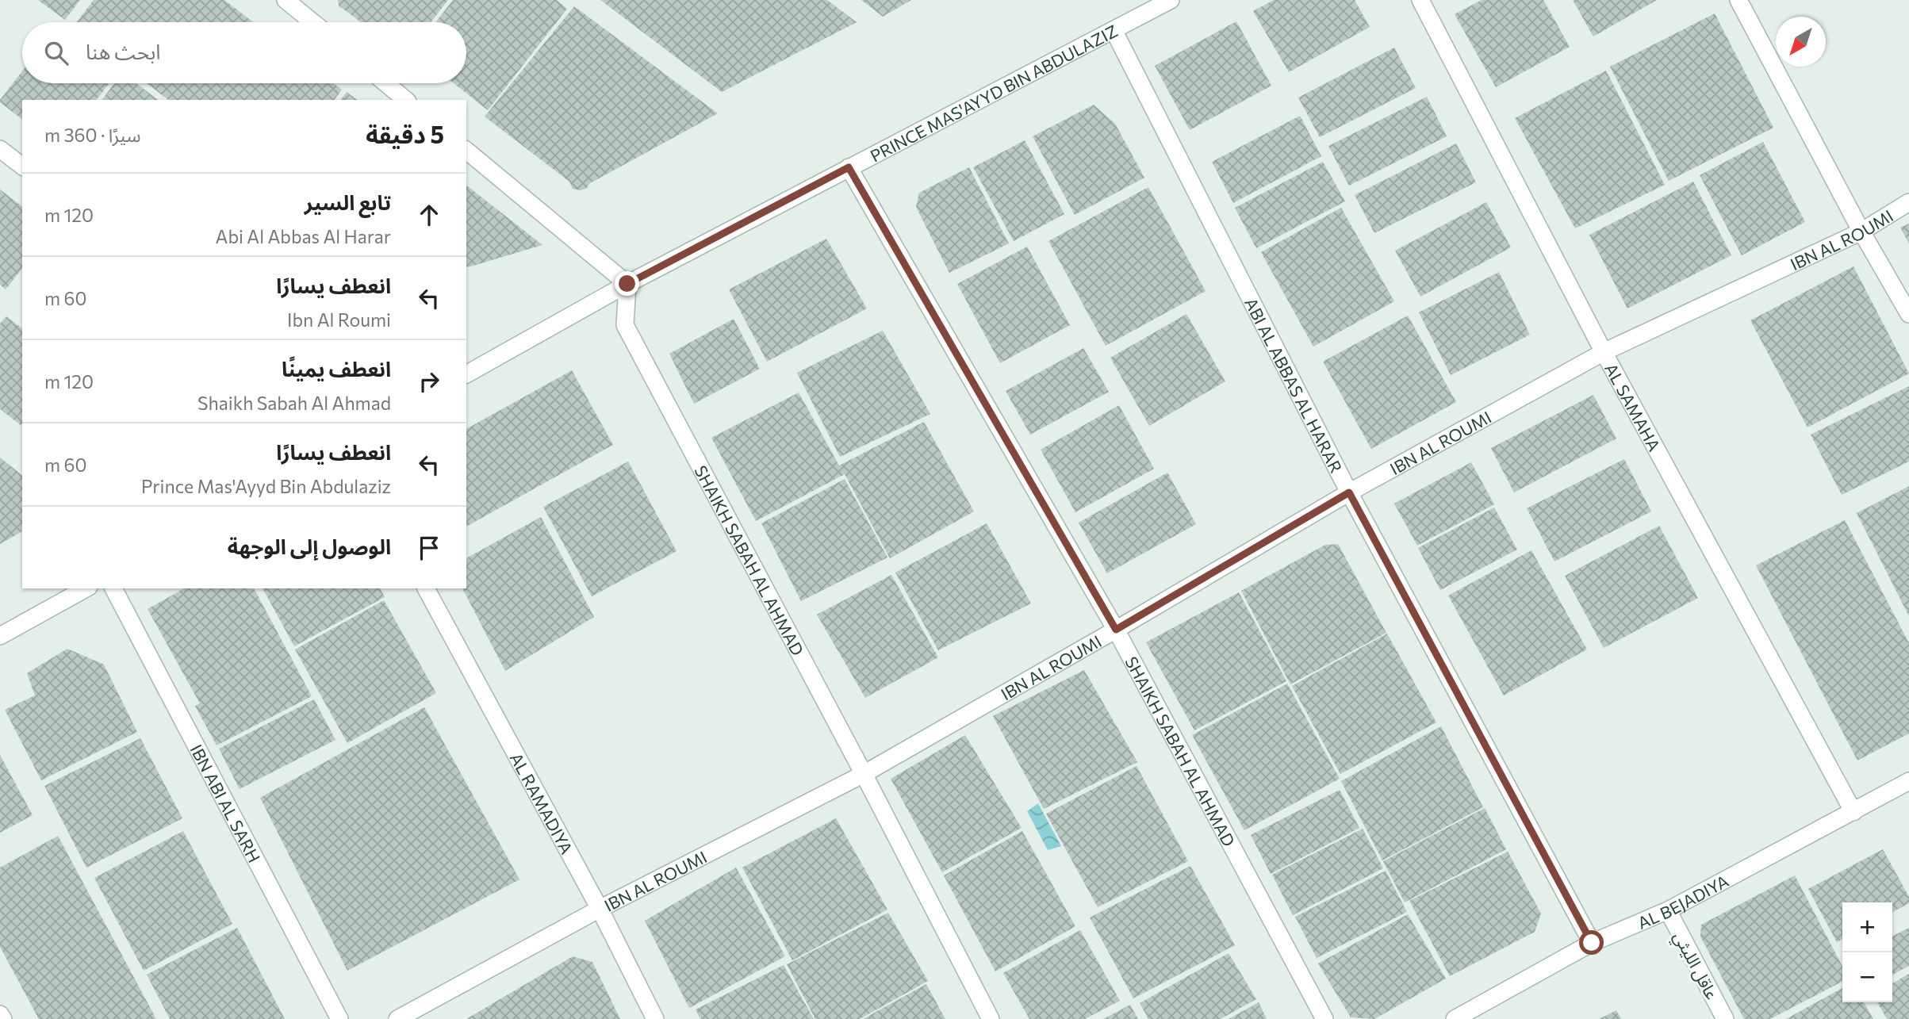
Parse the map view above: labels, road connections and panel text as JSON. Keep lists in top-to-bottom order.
{
  "streets": {
    "street": [
      "PRINCE MAS'AYYD BIN ABDULAZIZ",
      "IBN AL ROUMI",
      "ABI AL ABBAS AL HARAR",
      "AL SAMAHA",
      "SHAIKH SABAH AL AHMAD",
      "AL RAMADIYA",
      "IBN ABI AL SARH",
      "AL BEJADIYA",
      "عاقل الليثي"
    ]
  },
  "crossings": [
    ["PRINCE MAS'AYYD BIN ABDULAZIZ", "ABI AL ABBAS AL HARAR"],
    ["PRINCE MAS'AYYD BIN ABDULAZIZ", "SHAIKH SABAH AL AHMAD"],
    ["IBN AL ROUMI", "ABI AL ABBAS AL HARAR"],
    ["IBN AL ROUMI", "AL SAMAHA"],
    ["IBN AL ROUMI", "SHAIKH SABAH AL AHMAD"],
    ["IBN AL ROUMI", "AL RAMADIYA"],
    ["ABI AL ABBAS AL HARAR", "AL BEJADIYA"],
    ["AL SAMAHA", "AL BEJADIYA"],
    ["AL BEJADIYA", "عاقل الليثي"]
  ],
  "north": "bottom left",
  "page": {
    "search": "ابحث هنا",
    "heading": ["5 دقيقة", "سيرًا · 360 m"],
    "list": [
      ["تابع السير", "Abi Al Abbas Al Harar", "120 m"],
      ["انعطف يسارًا", "Ibn Al Roumi", "60 m"],
      ["انعطف يمينًا", "Shaikh Sabah Al Ahmad", "120 m"],
      ["انعطف يسارًا", "Prince Mas'Ayyd Bin Abdulaziz", "60 m"],
      "الوصول إلى الوجهة"
    ],
    "map_buttons": ["+", "−"]
  }
}
